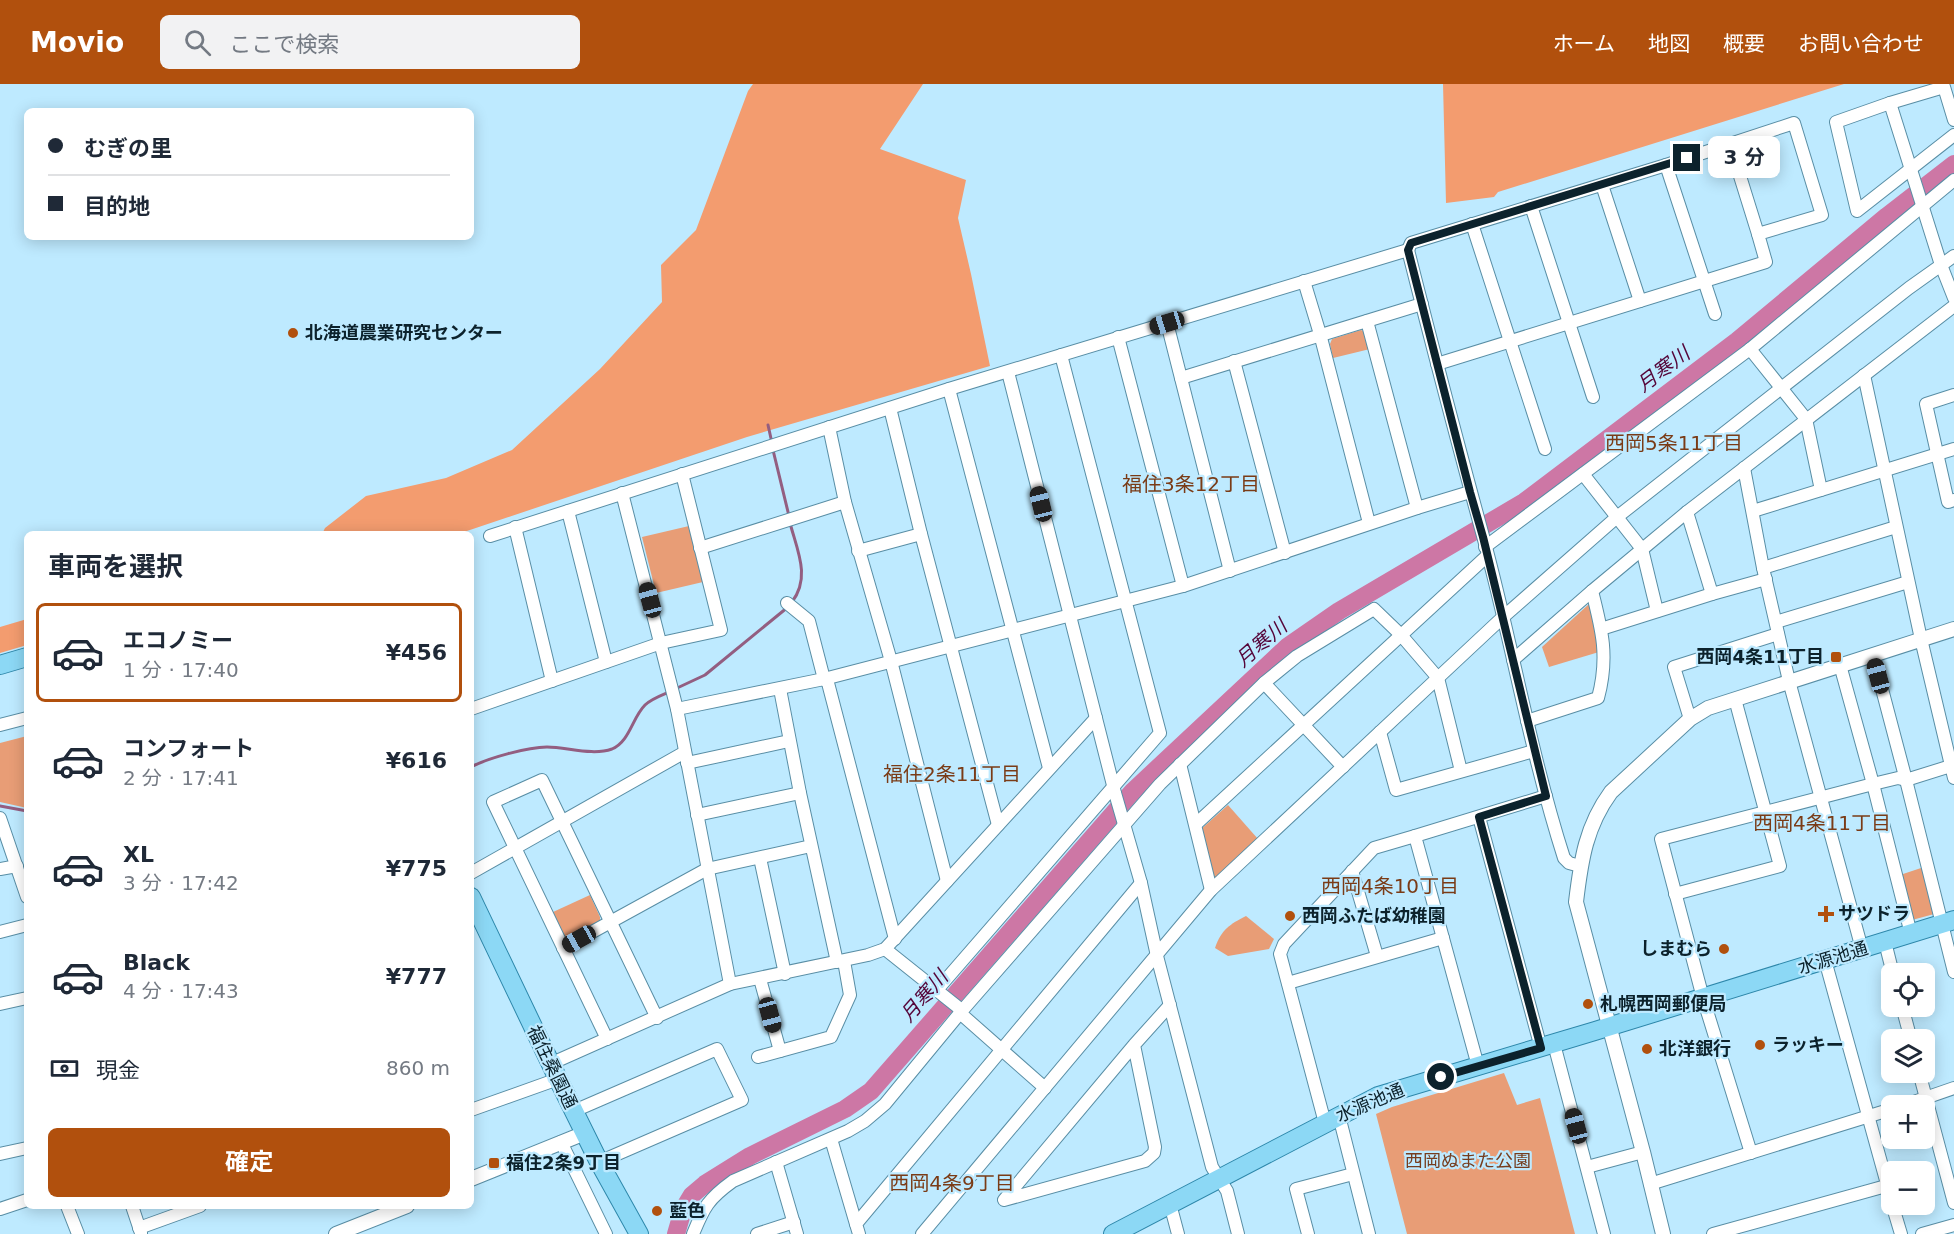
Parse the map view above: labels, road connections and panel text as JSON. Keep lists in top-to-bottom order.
{
  "streets": {
    "main road": ["水源池通", "福住桑園通"]
  },
  "districts": [
    "西岡5条11丁目",
    "福住3条12丁目",
    "福住2条11丁目",
    "西岡4条11丁目",
    "西岡4条10丁目",
    "西岡4条9丁目"
  ],
  "water": ["月寒川"],
  "parks": ["西岡ぬまた公園"],
  "places": {
    "other": [
      "北海道農業研究センター",
      "西岡ふたば幼稚園",
      "しまむら",
      "札幌西岡郵便局",
      "ラッキー",
      "北洋銀行",
      "藍色"
    ],
    "transit": ["西岡4条11丁目", "福住2条9丁目"],
    "health": ["サツドラ"]
  },
  "page": {
    "header": "Movio",
    "search": "ここで検索",
    "nav": [
      "ホーム",
      "地図",
      "概要",
      "お問い合わせ"
    ],
    "banner": ["むぎの里", "目的地"],
    "bubble": "3 分",
    "heading": "車両を選択",
    "list": [
      {
        "name": "エコノミー",
        "note": "1 分 · 17:40",
        "value": "¥456"
      },
      {
        "name": "コンフォート",
        "note": "2 分 · 17:41",
        "value": "¥616"
      },
      {
        "name": "XL",
        "note": "3 分 · 17:42",
        "value": "¥775"
      },
      {
        "name": "Black",
        "note": "4 分 · 17:43",
        "value": "¥777"
      }
    ],
    "map_buttons": ["+", "−"],
    "pay": ["現金", "860 m"],
    "buttons": "確定"
  }
}
